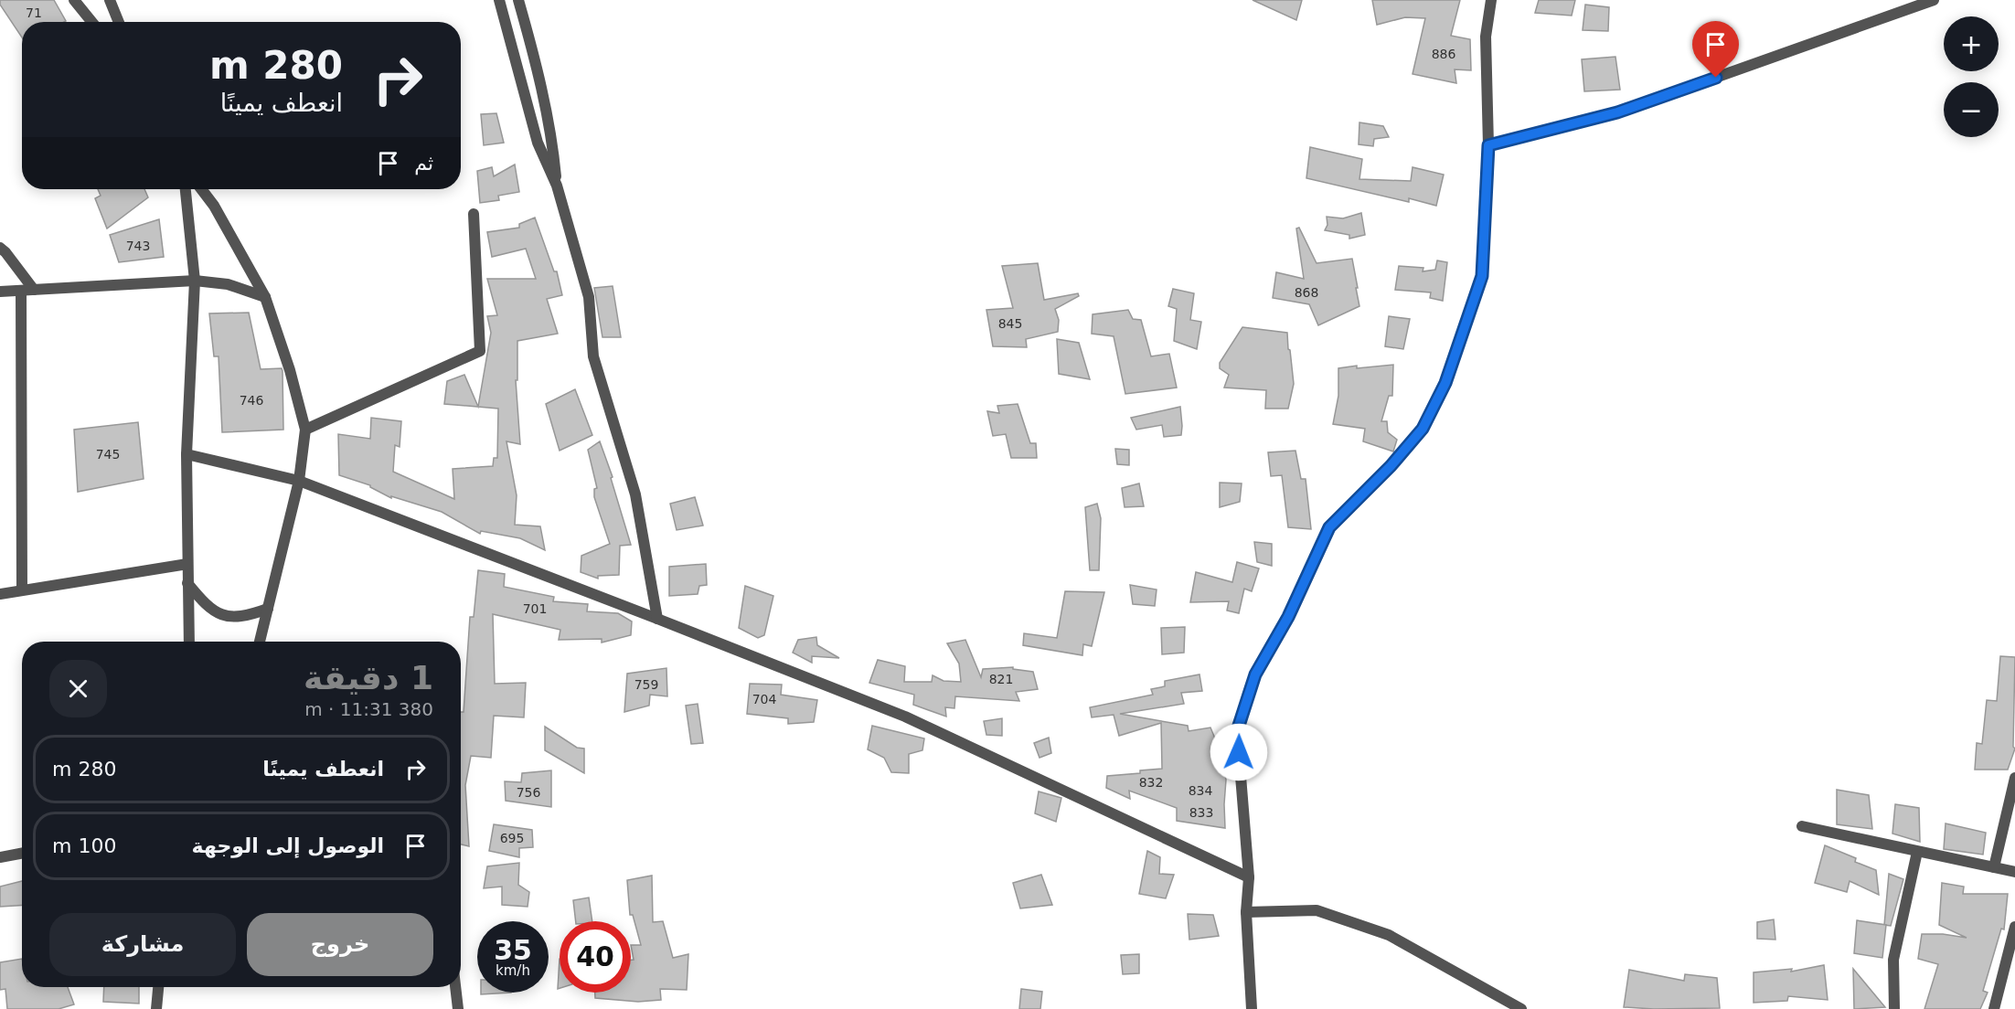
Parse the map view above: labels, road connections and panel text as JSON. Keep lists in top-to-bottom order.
{
  "house_numbers": [
    "71",
    "886",
    "743",
    "868",
    "845",
    "746",
    "745",
    "701",
    "821",
    "759",
    "704",
    "832",
    "834",
    "756",
    "833",
    "695"
  ],
  "page": {
    "map_buttons": ["+", "−"],
    "turn": ["280 m", "انعطف يمينًا"],
    "then": "ثم",
    "heading": ["1 دقيقة", "380 m · 11:31"],
    "list": [
      {
        "name": "انعطف يمينًا",
        "value": "280 m"
      },
      {
        "name": "الوصول إلى الوجهة",
        "value": "100 m"
      }
    ],
    "buttons": ["خروج", "مشاركة"],
    "speed": "35 km/h",
    "limit": "40"
  }
}
